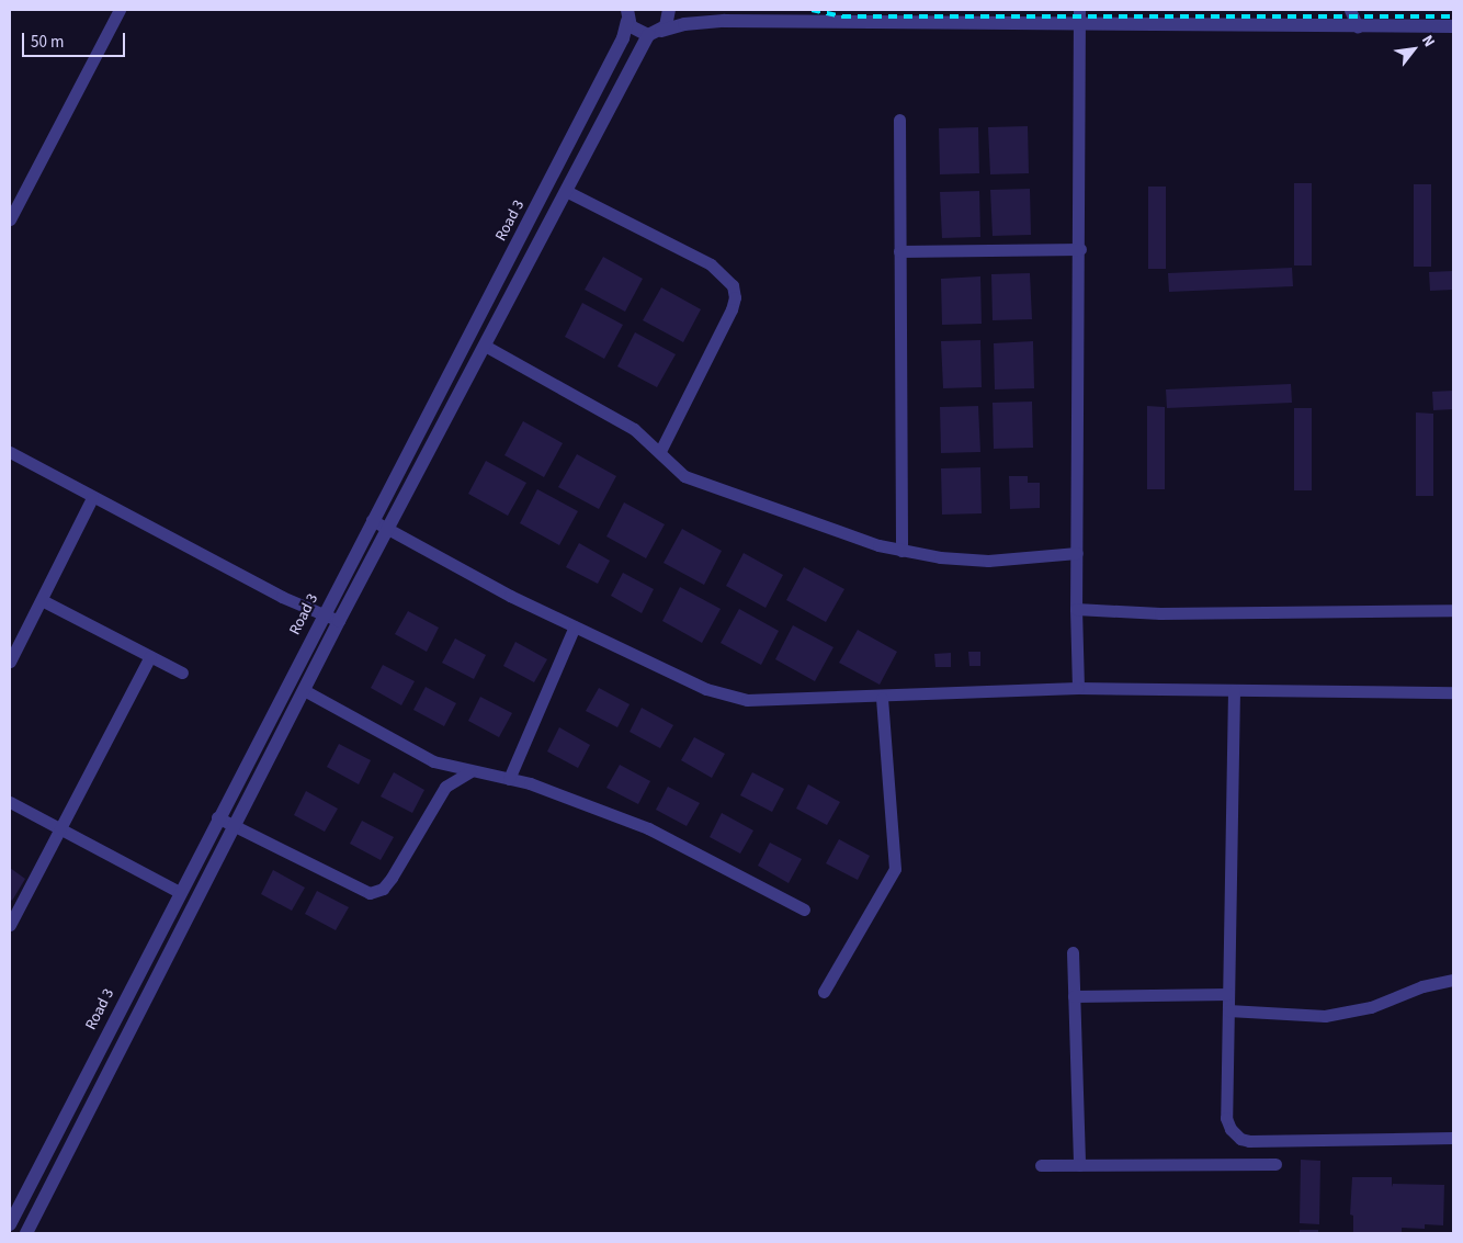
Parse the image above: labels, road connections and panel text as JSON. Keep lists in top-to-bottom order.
{
  "streets": {
    "street": ["Road 3"]
  },
  "scale_bar": "50 m",
  "north": "top right"
}
